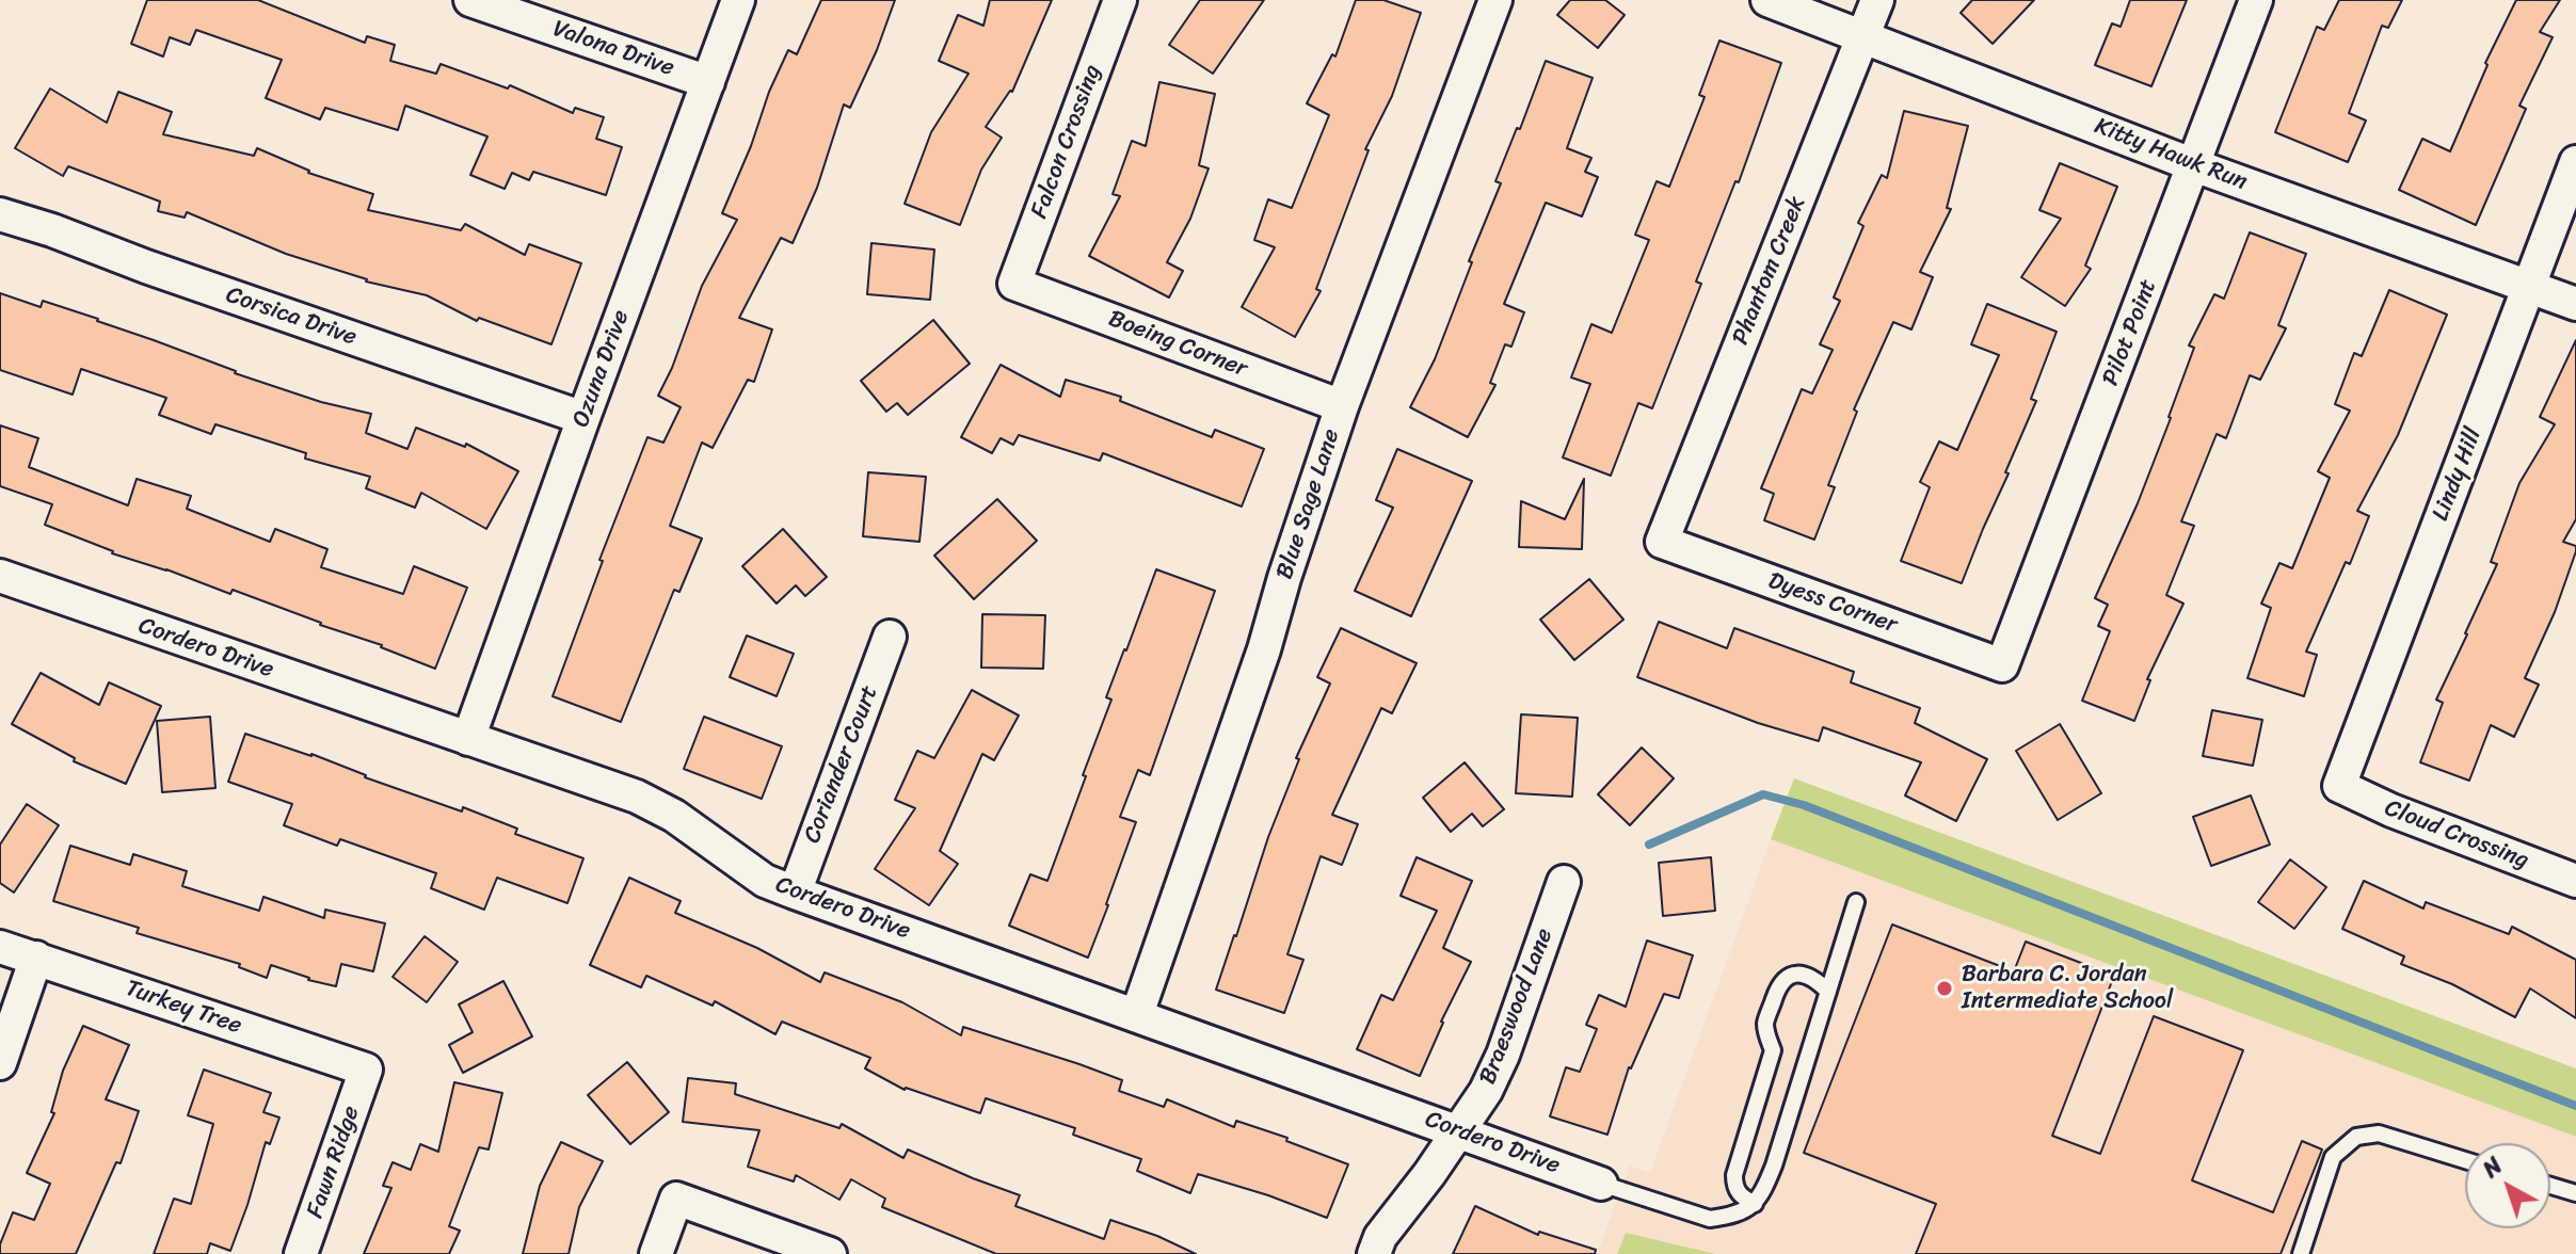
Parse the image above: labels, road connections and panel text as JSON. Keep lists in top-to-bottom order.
{
  "streets": {
    "street": [
      "Valona Drive",
      "Falcon Crossing",
      "Kitty Hawk Run",
      "Phantom Creek",
      "Corsica Drive",
      "Pilot Point",
      "Boeing Corner",
      "Ozuna Drive",
      "Lindy Hill",
      "Blue Sage Lane",
      "Dyess Corner",
      "Cordero Drive",
      "Coriander Court",
      "Cloud Crossing",
      "Braeswood Lane",
      "Turkey Tree",
      "Fawn Ridge"
    ]
  },
  "crossings": [
    ["Valona Drive", "Ozuna Drive"],
    ["Falcon Crossing", "Boeing Corner"],
    ["Kitty Hawk Run", "Phantom Creek"],
    ["Kitty Hawk Run", "Pilot Point"],
    ["Kitty Hawk Run", "Lindy Hill"],
    ["Phantom Creek", "Dyess Corner"],
    ["Corsica Drive", "Ozuna Drive"],
    ["Pilot Point", "Dyess Corner"],
    ["Boeing Corner", "Blue Sage Lane"],
    ["Ozuna Drive", "Cordero Drive"],
    ["Lindy Hill", "Cloud Crossing"],
    ["Blue Sage Lane", "Cordero Drive"],
    ["Cordero Drive", "Coriander Court"],
    ["Cordero Drive", "Braeswood Lane"],
    ["Turkey Tree", "Fawn Ridge"]
  ],
  "places": ["Barbara C. Jordan Intermediate School"],
  "north": "top left"
}
